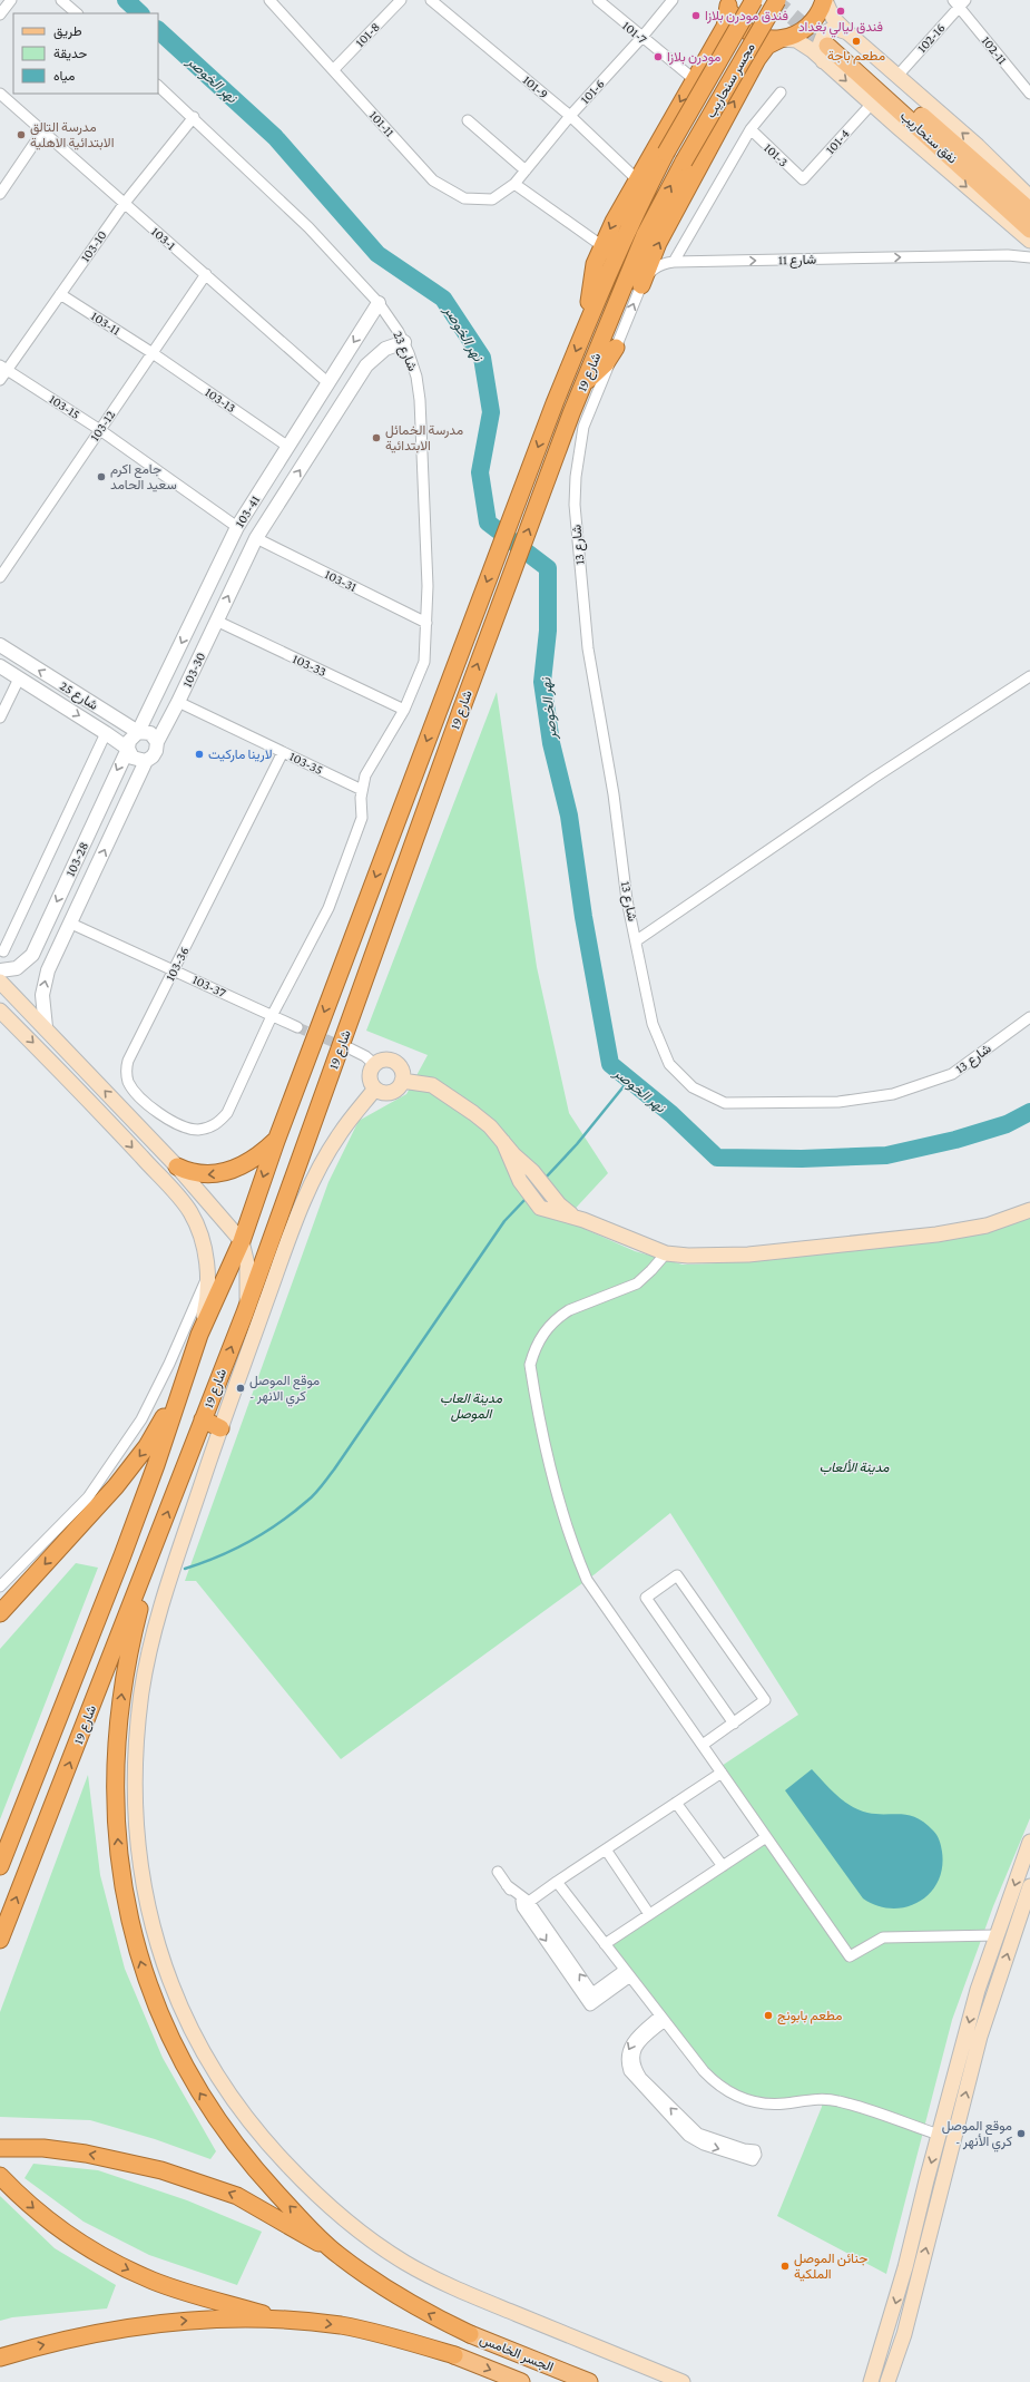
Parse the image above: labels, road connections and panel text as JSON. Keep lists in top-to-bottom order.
{
  "streets": {
    "highway": ["مجسر سنحاريب", "شارع 19"],
    "main road": ["نفق سنحاريب", "الجسر الخامس"],
    "street": [
      "101-7",
      "101-8",
      "102-16",
      "102-11",
      "101-9",
      "101-6",
      "101-11",
      "101-4",
      "101-3",
      "103-1",
      "103-10",
      "شارع 11",
      "103-11",
      "شارع 23",
      "103-13",
      "103-15",
      "103-12",
      "103-41",
      "شارع 13",
      "103-31",
      "103-33",
      "103-30",
      "شارع 25",
      "103-35",
      "103-28",
      "103-36",
      "103-37"
    ]
  },
  "crossings": [
    ["101-7", "101-6"],
    ["101-8", "101-11"],
    ["102-16", "102-11"],
    ["مجسر سنحاريب", "شارع 19"],
    ["101-9", "101-6"],
    ["101-6", "101-11"],
    ["101-4", "101-3"],
    ["103-1", "103-10"],
    ["103-1", "103-12"],
    ["103-1", "103-41"],
    ["103-10", "103-11"],
    ["103-10", "شارع 23"],
    ["103-10", "103-15"],
    ["شارع 11", "شارع 13"],
    ["103-11", "103-13"],
    ["103-11", "103-12"],
    ["شارع 23", "103-41"],
    ["شارع 23", "103-31"],
    ["شارع 23", "103-33"],
    ["شارع 23", "103-30"],
    ["شارع 23", "103-35"],
    ["103-13", "103-12"],
    ["103-13", "103-41"],
    ["103-15", "103-12"],
    ["103-15", "103-41"],
    ["103-41", "103-30"],
    ["103-41", "شارع 25"],
    ["103-41", "103-28"],
    ["103-31", "103-30"],
    ["103-33", "103-30"],
    ["103-30", "شارع 25"],
    ["103-30", "103-35"],
    ["103-30", "103-28"],
    ["103-30", "103-37"],
    ["شارع 25", "103-28"],
    ["103-35", "103-36"],
    ["103-36", "103-37"]
  ],
  "one_way": ["شارع 11", "103-41", "103-30"],
  "water": ["نهر الخوصر"],
  "parks": ["مدينة العاب الموصل", "مدينة الألعاب"],
  "places": [
    "فندق ليالي بغداد",
    "فندق مودرن بلازا",
    "مطعم باجة",
    "مودرن بلازا",
    "مدرسة التالق الابتدائية الاهلية",
    "مدرسة الخمائل الابتدائية",
    "جامع اكرم سعيد الحامد",
    "لارينا ماركيت",
    "موقع الموصل - كري الانهر",
    "مطعم بابونج",
    "موقع الموصل - كري الأنهر",
    "جنائن الموصل الملكية"
  ],
  "legend": ["طريق", "حديقة", "مياه"]
}
